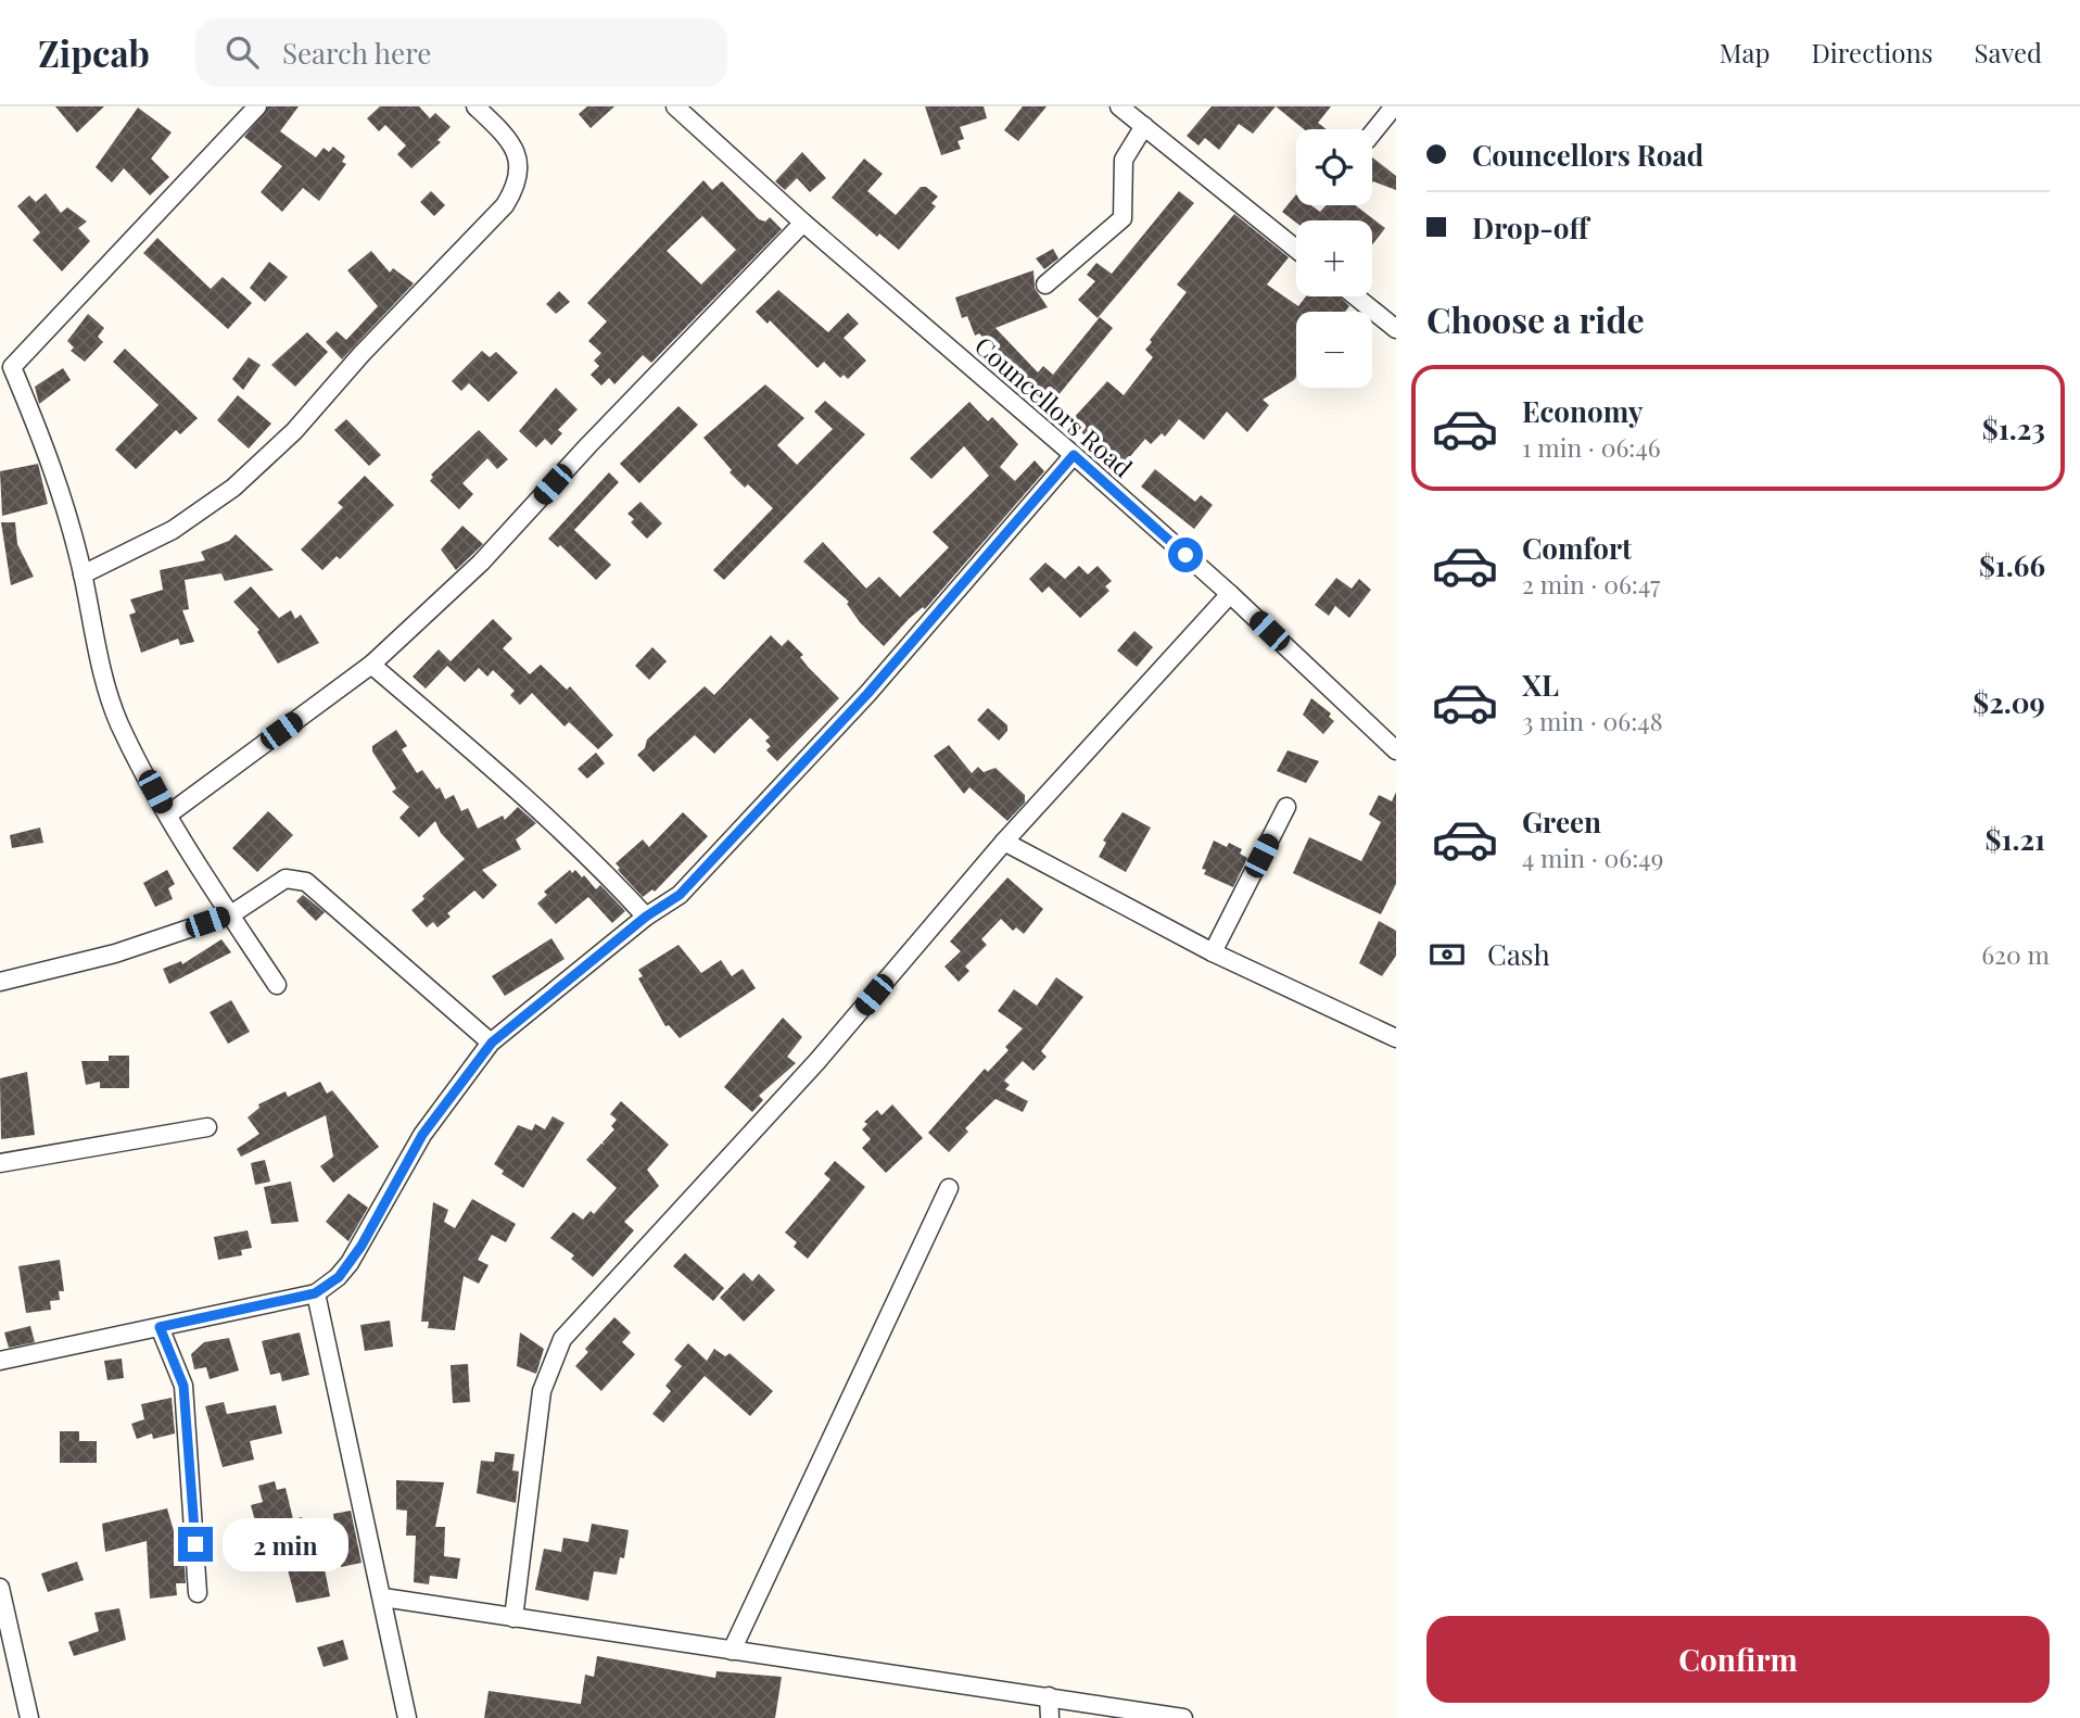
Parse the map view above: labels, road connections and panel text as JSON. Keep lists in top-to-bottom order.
{
  "streets": {
    "street": ["Councellors Road"]
  },
  "page": {
    "header": "Zipcab",
    "search": "Search here",
    "nav": ["Map", "Directions", "Saved"],
    "banner": ["Councellors Road", "Drop-off"],
    "map_buttons": ["+", "−"],
    "heading": "Choose a ride",
    "list": [
      {
        "name": "Economy",
        "note": "1 min · 06:46",
        "value": "$1.23"
      },
      {
        "name": "Comfort",
        "note": "2 min · 06:47",
        "value": "$1.66"
      },
      {
        "name": "XL",
        "note": "3 min · 06:48",
        "value": "$2.09"
      },
      {
        "name": "Green",
        "note": "4 min · 06:49",
        "value": "$1.21"
      }
    ],
    "pay": ["Cash", "620 m"],
    "bubble": "2 min",
    "buttons": "Confirm"
  }
}
